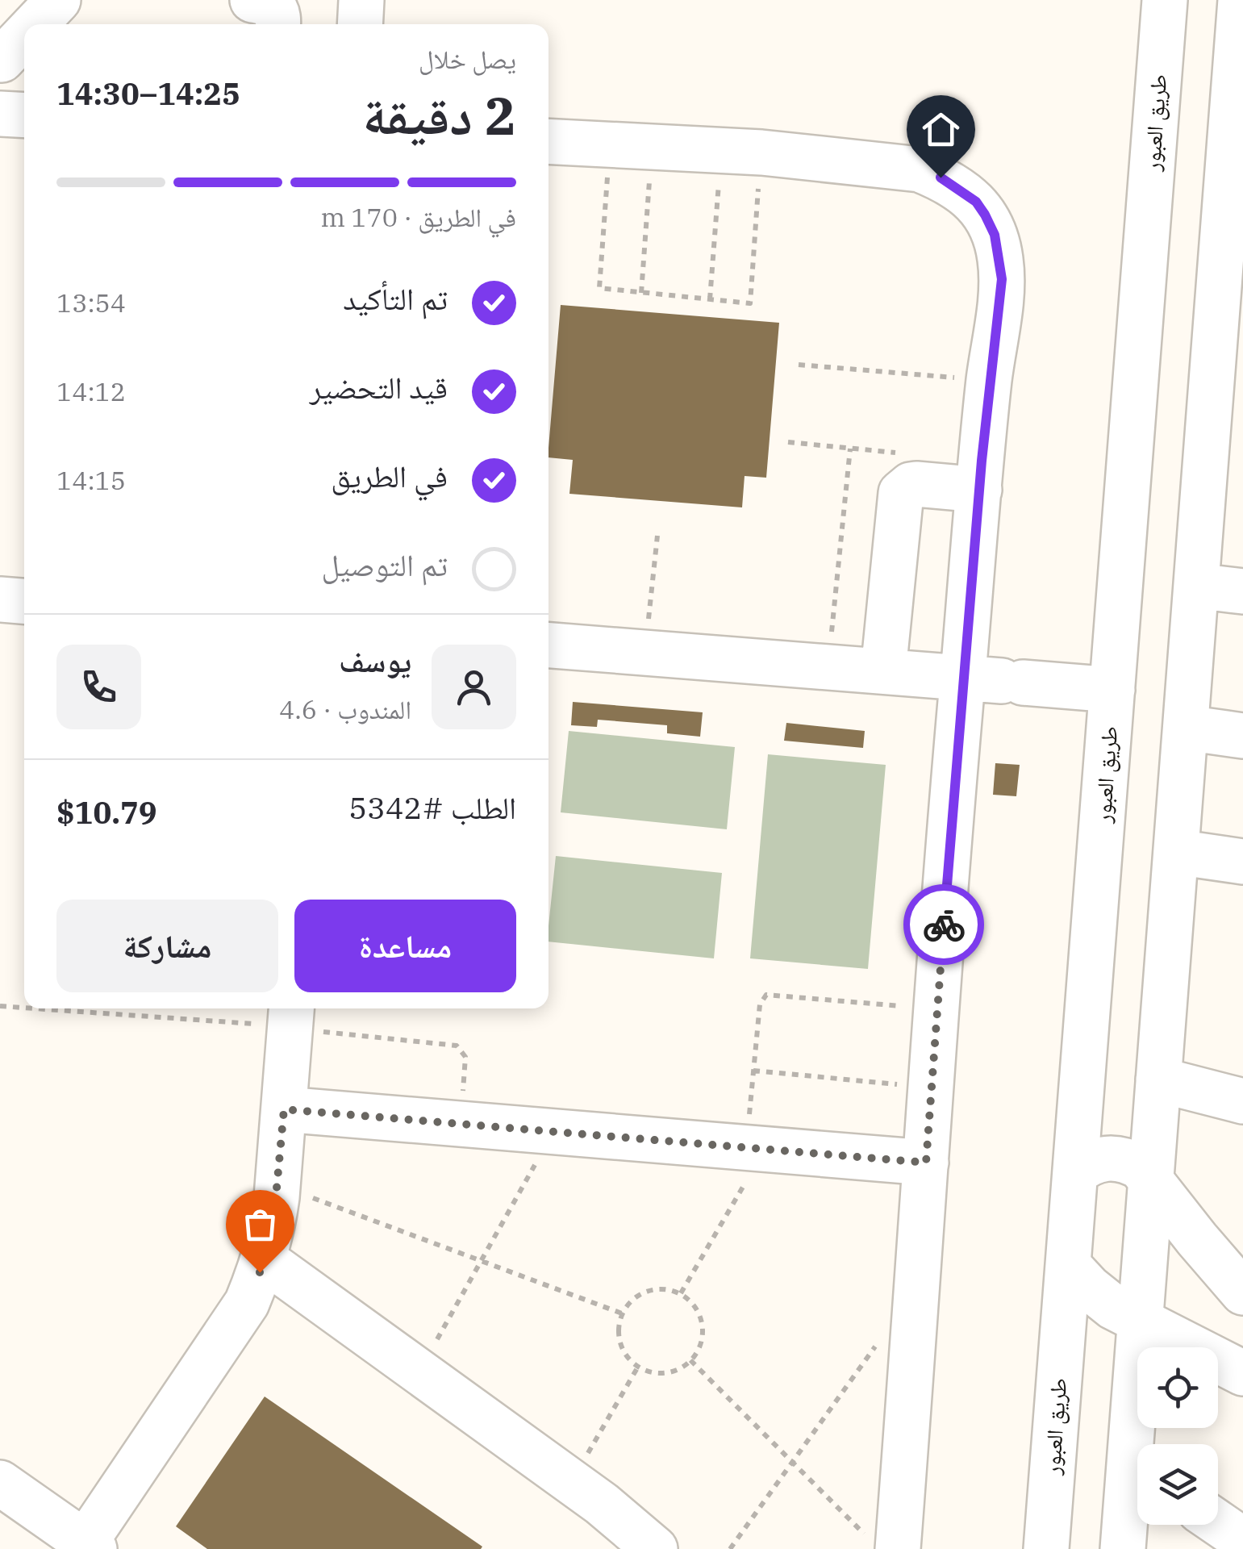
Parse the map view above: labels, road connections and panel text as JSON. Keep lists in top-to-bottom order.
{
  "streets": {
    "street": ["طريق العبور"]
  },
  "page": {
    "heading": ["2 دقيقة", "يصل خلال", "14:25–14:30"],
    "panel": [
      "يوسف",
      "المندوب · 4.6",
      "الطلب #5342",
      "$10.79"
    ],
    "bar": "في الطريق · 170 m",
    "list": [
      ["تم التأكيد", "13:54"],
      ["قيد التحضير", "14:12"],
      ["في الطريق", "14:15"],
      "تم التوصيل"
    ],
    "buttons": ["مساعدة", "مشاركة"]
  }
}
